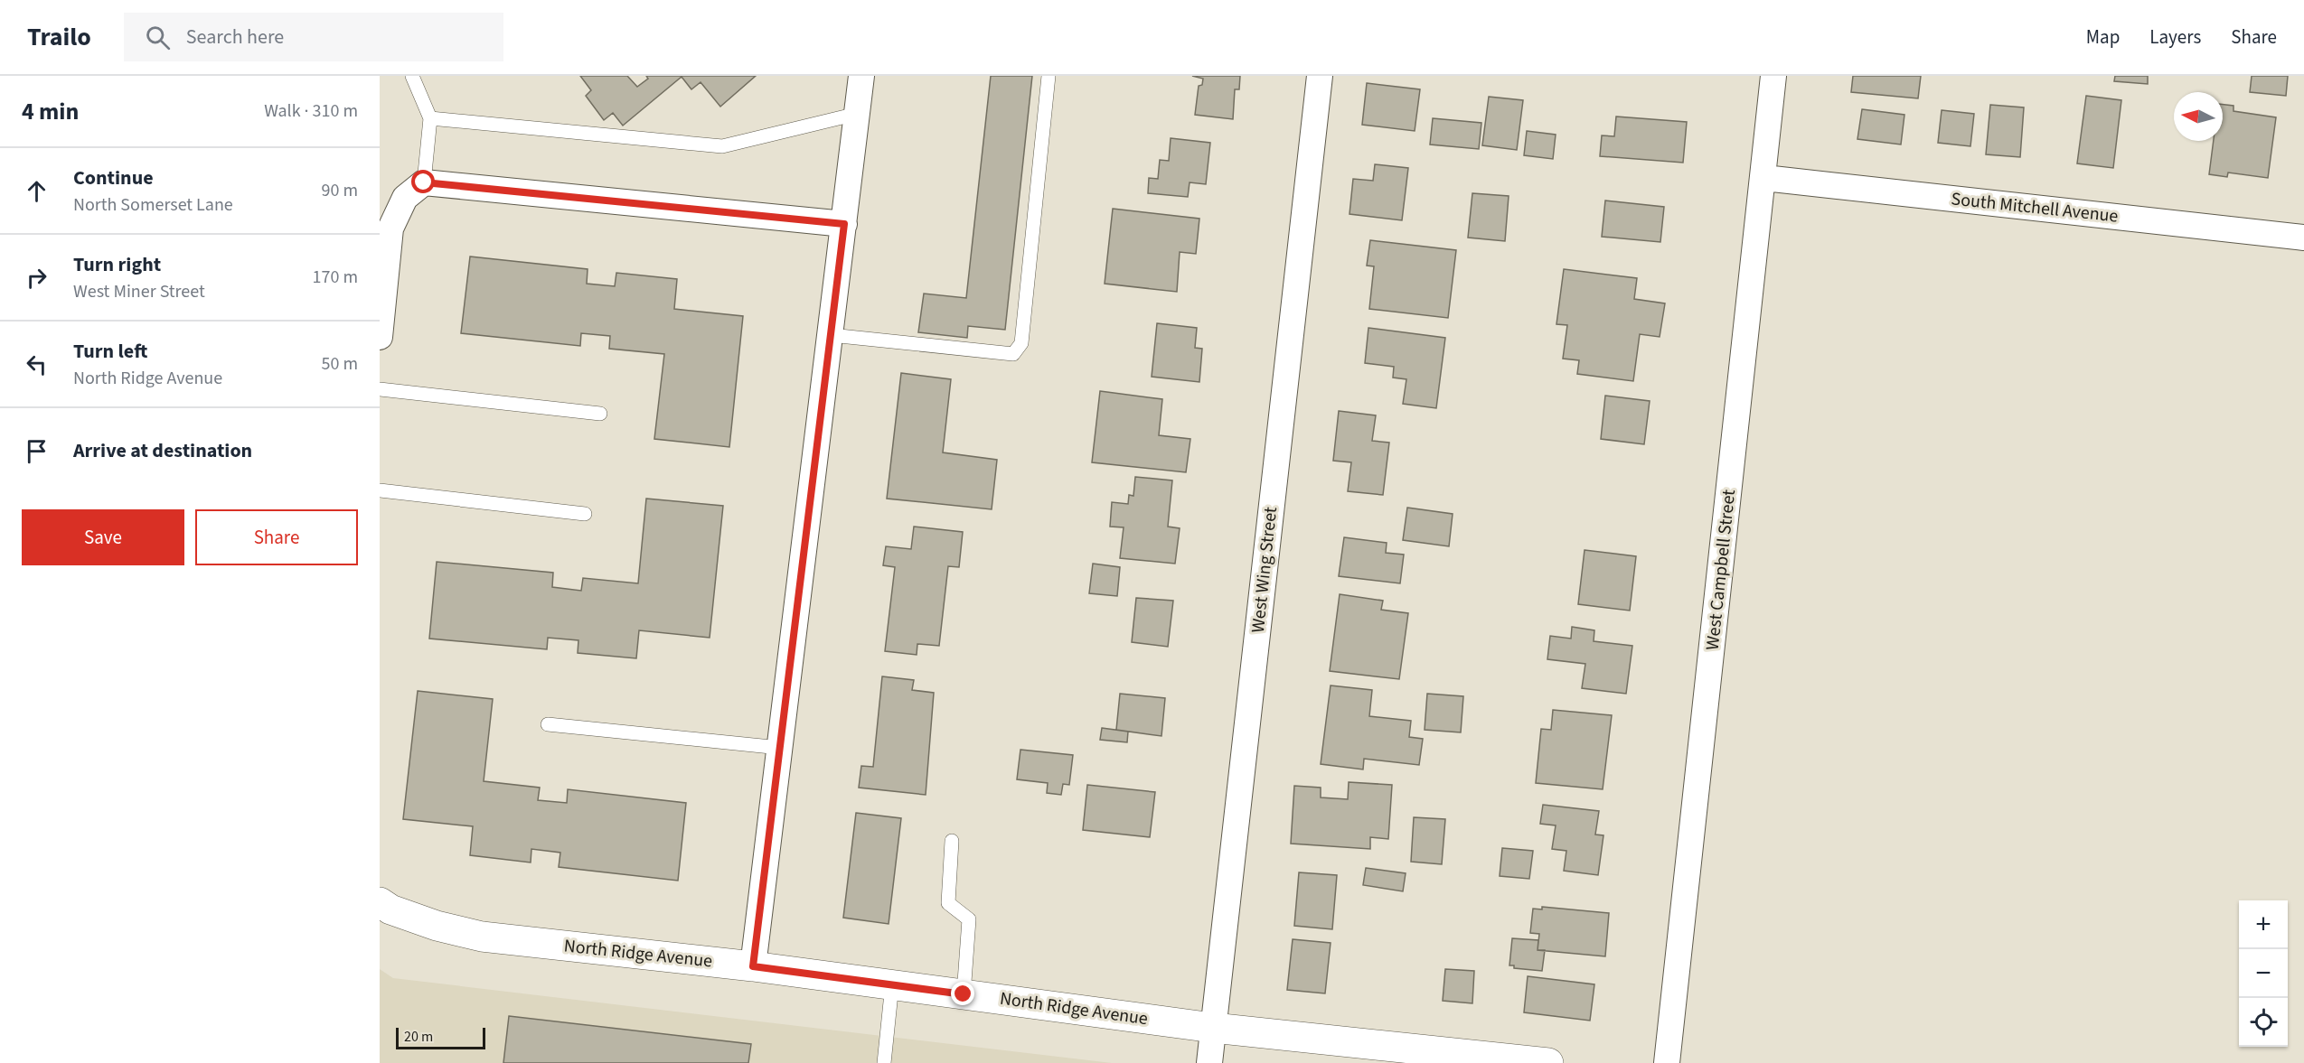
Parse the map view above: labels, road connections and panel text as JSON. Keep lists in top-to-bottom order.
{
  "streets": {
    "street": [
      "South Mitchell Avenue",
      "West Wing Street",
      "West Campbell Street",
      "North Ridge Avenue"
    ]
  },
  "crossings": [
    ["South Mitchell Avenue", "West Campbell Street"],
    ["West Wing Street", "North Ridge Avenue"]
  ],
  "scale_bar": "20 m",
  "north": "left",
  "page": {
    "header": "Trailo",
    "search": "Search here",
    "nav": ["Map", "Layers", "Share"],
    "heading": ["4 min", "Walk · 310 m"],
    "list": [
      ["Continue", "North Somerset Lane", "90 m"],
      ["Turn right", "West Miner Street", "170 m"],
      ["Turn left", "North Ridge Avenue", "50 m"],
      "Arrive at destination"
    ],
    "buttons": ["Save", "Share"],
    "map_buttons": ["+", "−"],
    "scale": "20 m"
  }
}
